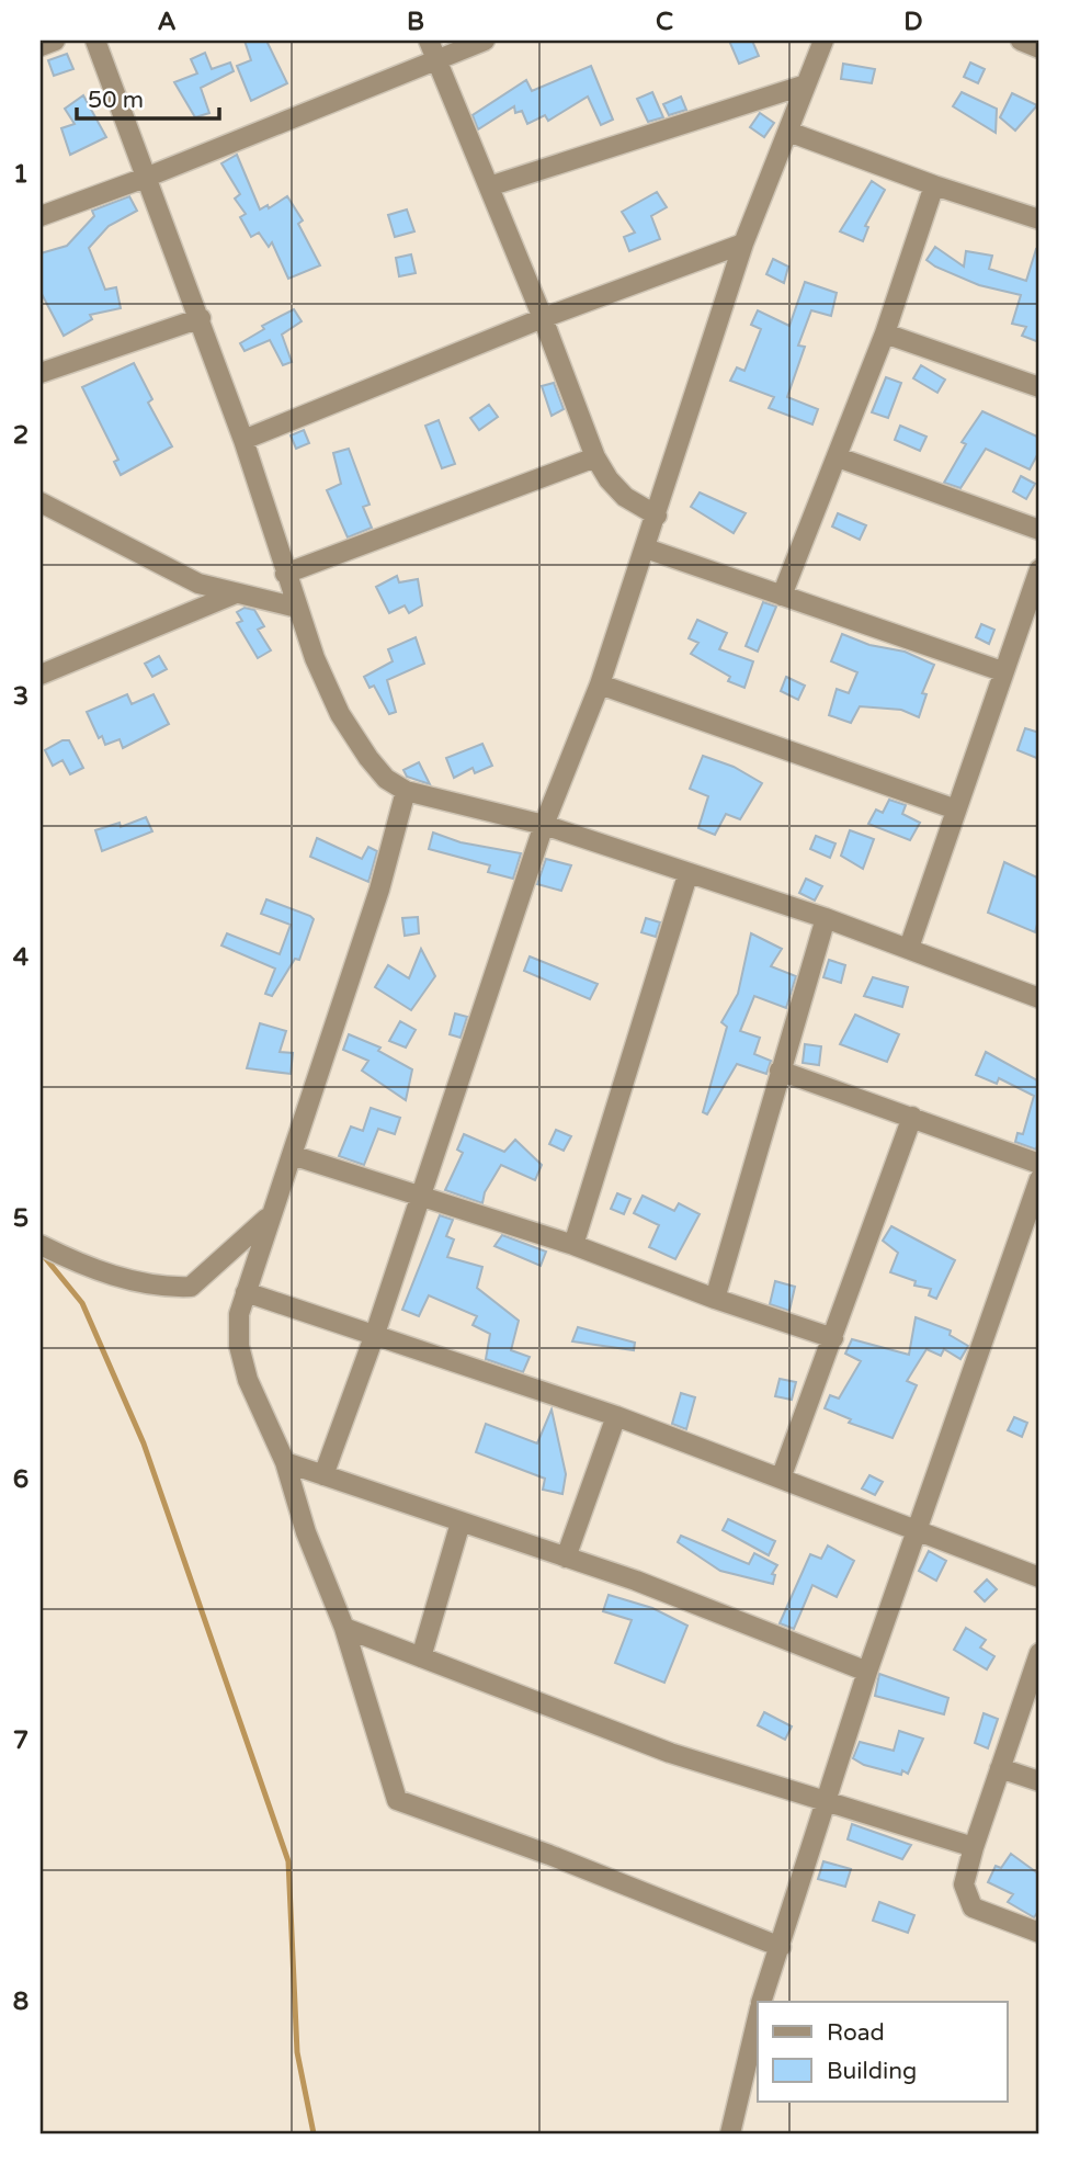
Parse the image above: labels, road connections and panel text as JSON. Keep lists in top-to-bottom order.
{
  "legend": ["Road", "Building"],
  "scale_bar": "50 m",
  "grid": {
    "columns": [
      "A",
      "B",
      "C",
      "D"
    ],
    "rows": [
      "1",
      "2",
      "3",
      "4",
      "5",
      "6",
      "7",
      "8"
    ]
  }
}
